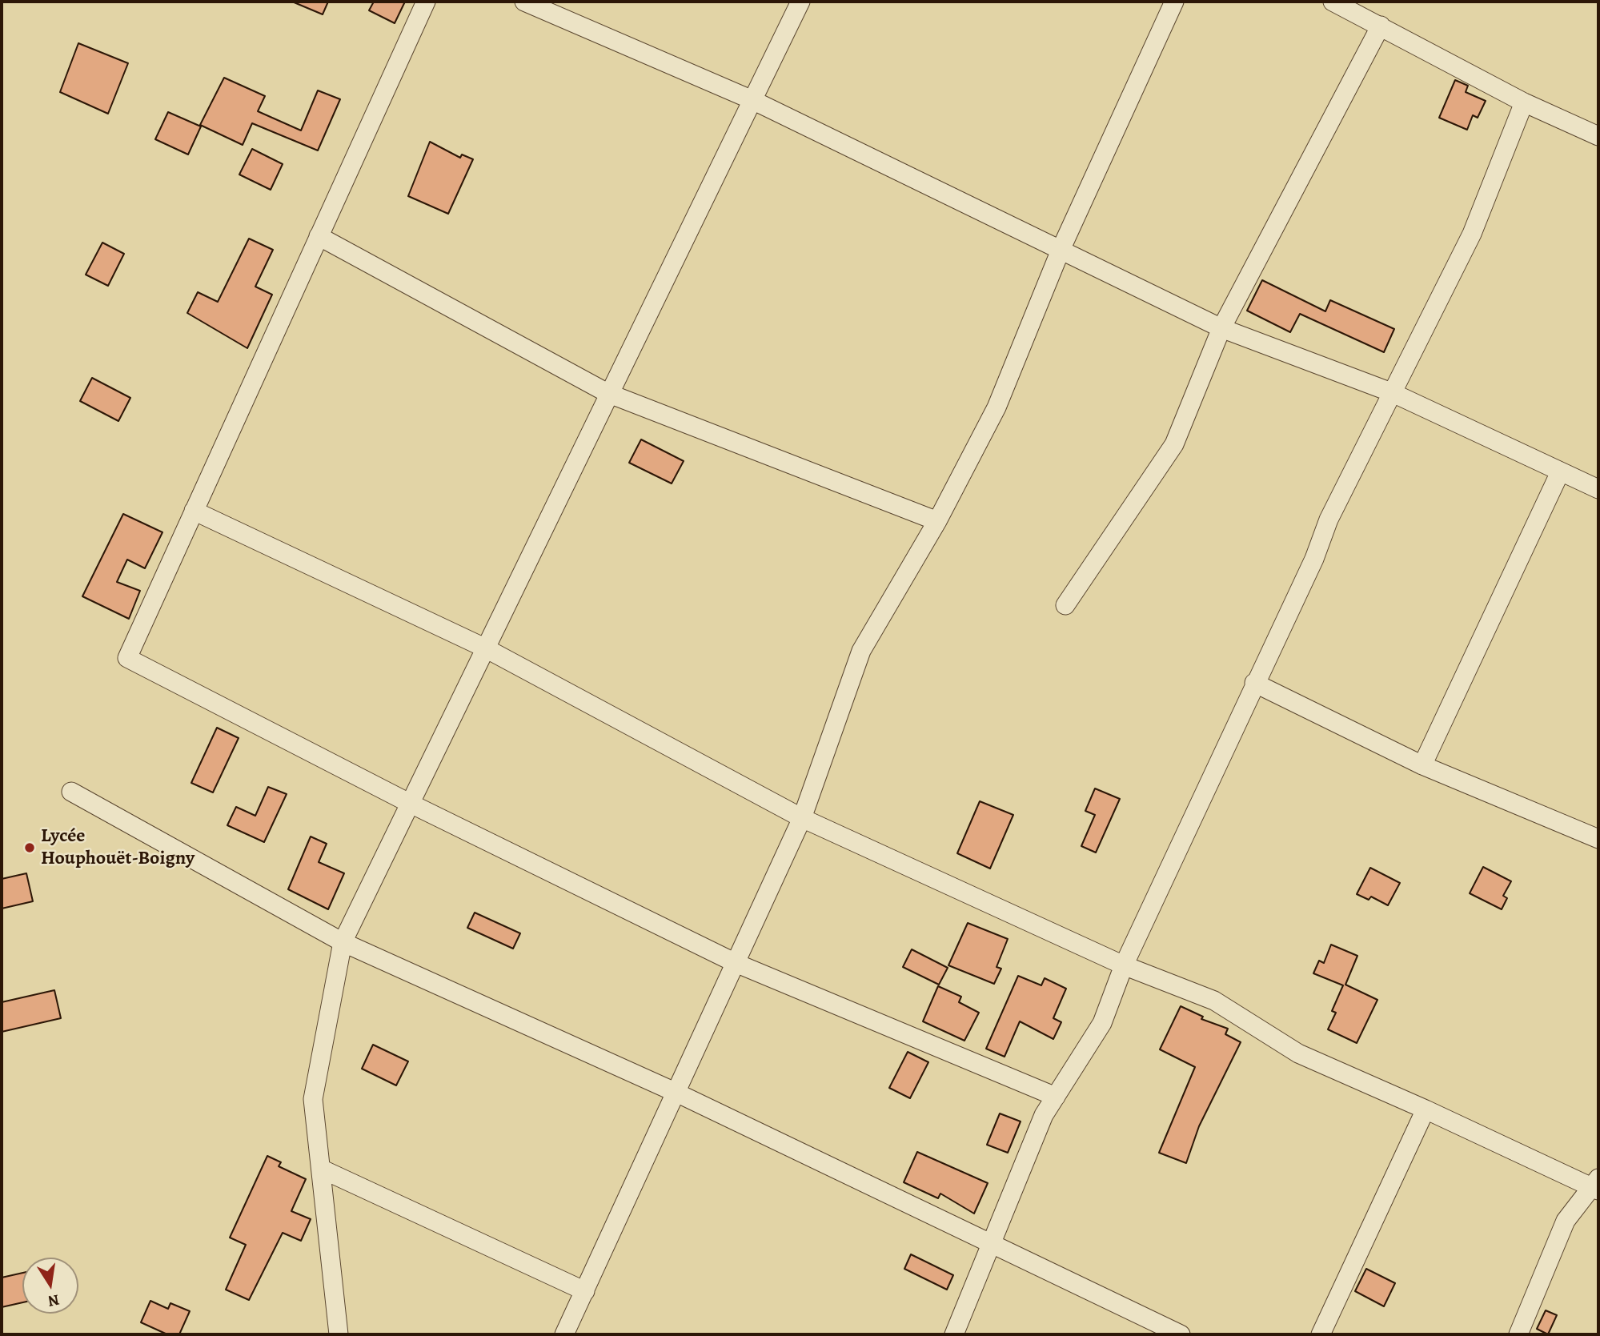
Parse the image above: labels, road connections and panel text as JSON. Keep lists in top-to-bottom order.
{
  "places": ["Lycée Houphouët-Boigny"],
  "north": "bottom"
}
